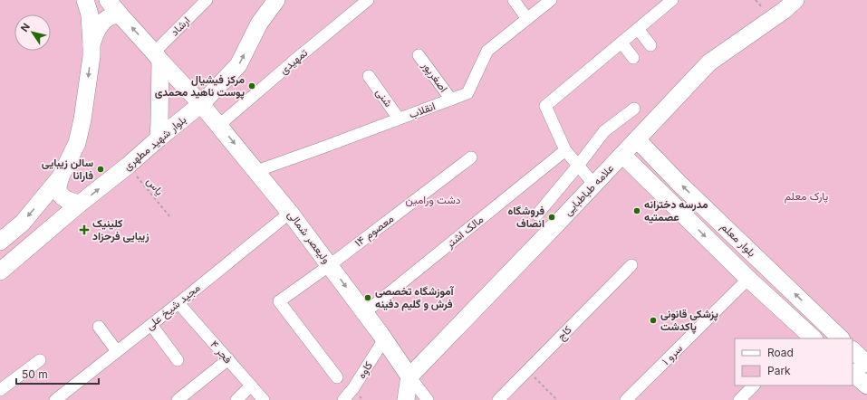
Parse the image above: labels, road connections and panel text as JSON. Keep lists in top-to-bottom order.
{
  "streets": {
    "street": [
      "ارشاد",
      "تمهیدی",
      "اصغرپور",
      "شنی",
      "انقلاب",
      "بلوار شهید مطهری",
      "علامه طباطبایی",
      "۱۴ معصوم",
      "مالک اشتر",
      "ولیعصر شمالی",
      "بلوار معلم",
      "مجید شیخ علی",
      "کاج",
      "فجر ۴",
      "سرو ۱",
      "کاوه"
    ],
    "path": ["یاس"]
  },
  "crossings": [
    ["تمهیدی", "ولیعصر شمالی"],
    ["اصغرپور", "انقلاب"],
    ["شنی", "انقلاب"],
    ["انقلاب", "ولیعصر شمالی"],
    ["بلوار شهید مطهری", "یاس"],
    ["بلوار شهید مطهری", "ولیعصر شمالی"],
    ["علامه طباطبایی", "ولیعصر شمالی"],
    ["علامه طباطبایی", "بلوار معلم"],
    ["۱۴ معصوم", "ولیعصر شمالی"],
    ["مالک اشتر", "ولیعصر شمالی"],
    ["ولیعصر شمالی", "مجید شیخ علی"],
    ["ولیعصر شمالی", "کاوه"],
    ["بلوار معلم", "سرو ۱"],
    ["مجید شیخ علی", "فجر ۴"]
  ],
  "one_way": ["بلوار شهید مطهری"],
  "parks": ["پارک معلم", "دشت ورامین"],
  "places": {
    "other": [
      "مرکز فیشیال پوست ناهید محمدی",
      "سالن زیبایی فارانا",
      "مدرسه دخترانه عصمتیه",
      "فروشگاه انصاف",
      "آموزشگاه تخصصی فرش و گلیم دفینه",
      "پزشکی قانونی پاکدشت"
    ],
    "health": ["کلینیک زیبایی فرحزاد"]
  },
  "legend": ["Road", "Park"],
  "scale_bar": "50 m",
  "north": "top left"
}
